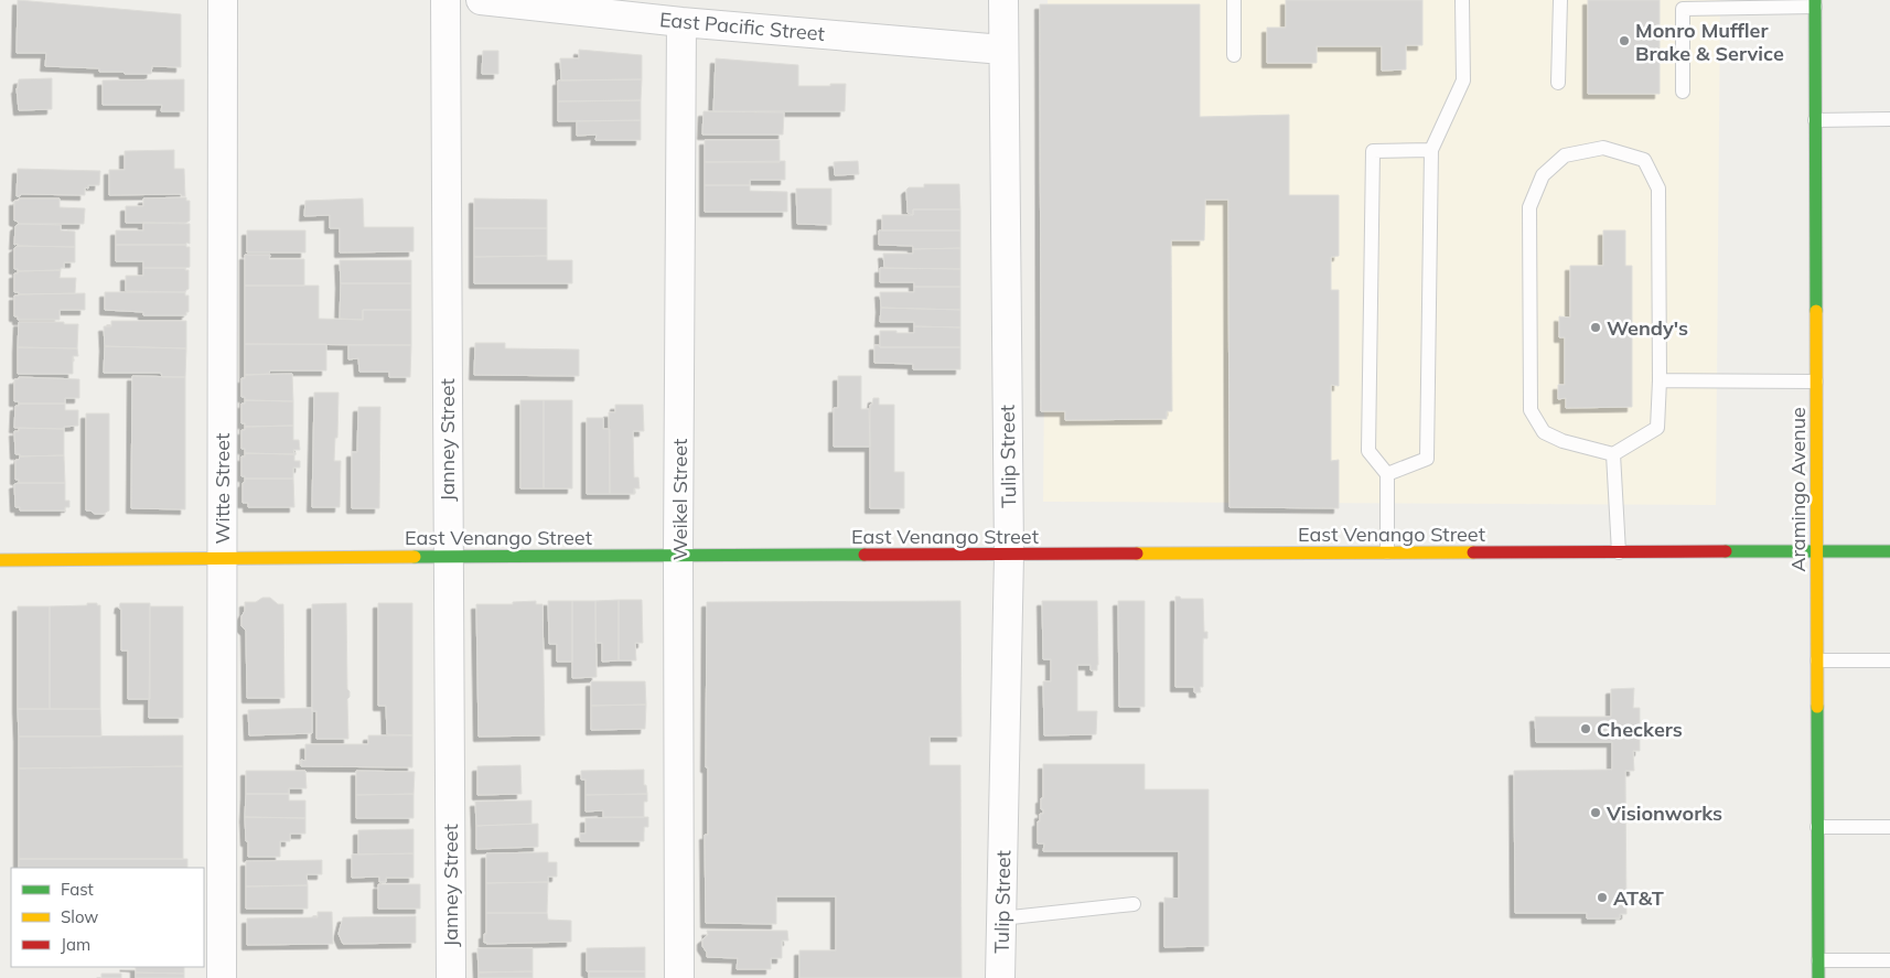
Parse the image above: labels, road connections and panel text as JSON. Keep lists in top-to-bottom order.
{
  "streets": {
    "street": [
      "East Pacific Street",
      "Janney Street",
      "Tulip Street",
      "Witte Street",
      "Aramingo Avenue",
      "Weikel Street",
      "East Venango Street"
    ]
  },
  "crossings": [
    ["East Pacific Street", "Tulip Street"],
    ["East Pacific Street", "Weikel Street"],
    ["Janney Street", "East Venango Street"],
    ["Tulip Street", "East Venango Street"],
    ["Witte Street", "East Venango Street"],
    ["Aramingo Avenue", "East Venango Street"],
    ["Weikel Street", "East Venango Street"]
  ],
  "places": [
    "Monro Muffler Brake & Service",
    "Wendy's",
    "Checkers",
    "Visionworks",
    "AT&T"
  ],
  "legend": ["Fast", "Slow", "Jam"]
}
